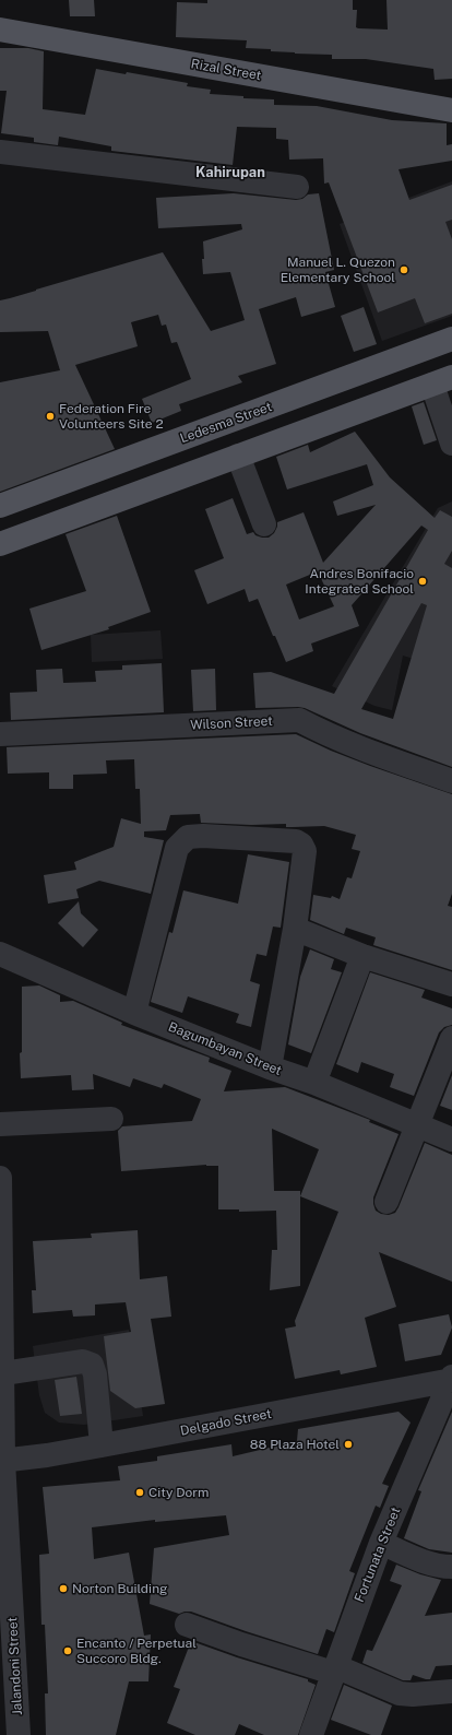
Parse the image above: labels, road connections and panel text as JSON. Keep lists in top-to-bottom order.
{
  "streets": {
    "main road": ["Rizal Street", "Ledesma Street"],
    "street": [
      "Wilson Street",
      "Bagumbayan Street",
      "Delgado Street",
      "Fortunata Street",
      "Jalandoni Street"
    ]
  },
  "crossings": [
    ["Delgado Street", "Fortunata Street"],
    ["Delgado Street", "Jalandoni Street"]
  ],
  "districts": ["Kahirupan"],
  "places": [
    "Manuel L. Quezon Elementary School",
    "Federation Fire Volunteers Site 2",
    "Andres Bonifacio Integrated School",
    "88 Plaza Hotel",
    "City Dorm",
    "Norton Building",
    "Encanto / Perpetual Succoro Bldg."
  ]
}
